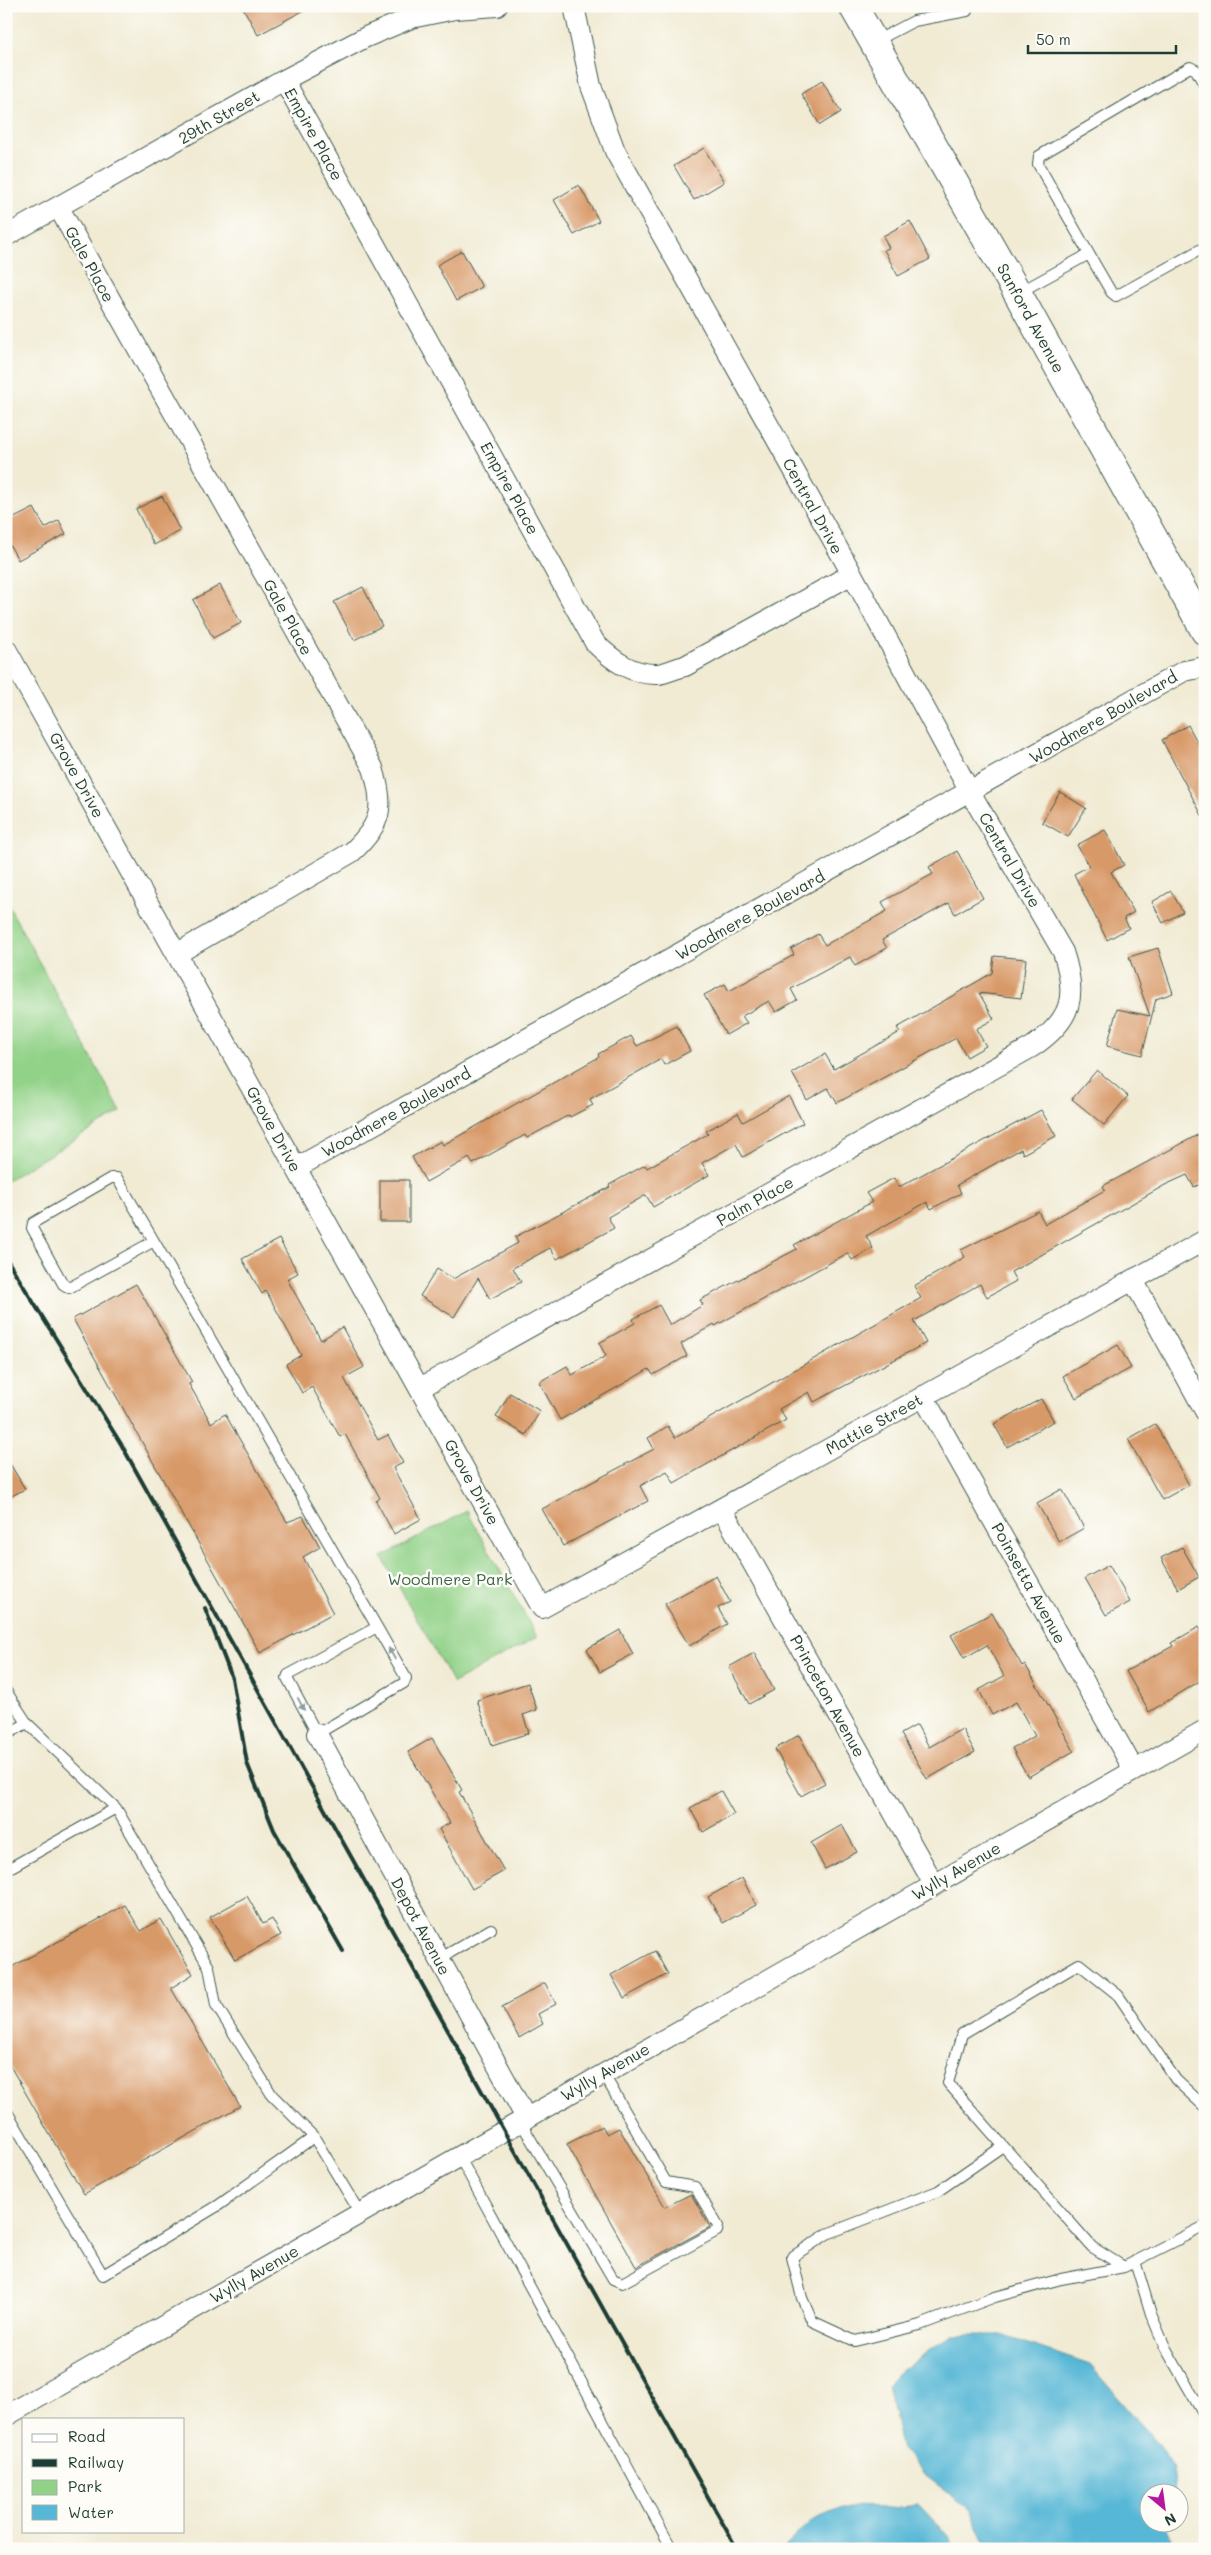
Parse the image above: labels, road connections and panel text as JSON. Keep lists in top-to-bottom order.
{
  "streets": {
    "main road": ["Sanford Avenue"],
    "street": [
      "29th Street",
      "Empire Place",
      "Gale Place",
      "Central Drive",
      "Woodmere Boulevard",
      "Grove Drive",
      "Palm Place",
      "Mattie Street",
      "Poinsetta Avenue",
      "Princeton Avenue",
      "Wylly Avenue",
      "Depot Avenue"
    ]
  },
  "crossings": [
    ["29th Street", "Empire Place"],
    ["29th Street", "Gale Place"],
    ["Empire Place", "Central Drive"],
    ["Gale Place", "Grove Drive"],
    ["Central Drive", "Woodmere Boulevard"],
    ["Central Drive", "Palm Place"],
    ["Woodmere Boulevard", "Grove Drive"],
    ["Grove Drive", "Palm Place"],
    ["Grove Drive", "Mattie Street"],
    ["Mattie Street", "Poinsetta Avenue"],
    ["Mattie Street", "Princeton Avenue"],
    ["Poinsetta Avenue", "Wylly Avenue"],
    ["Princeton Avenue", "Wylly Avenue"],
    ["Wylly Avenue", "Depot Avenue"]
  ],
  "parks": ["Woodmere Park"],
  "legend": [
    "Road",
    "Railway",
    "Park",
    "Water"
  ],
  "scale_bar": "50 m",
  "north": "bottom right"
}
